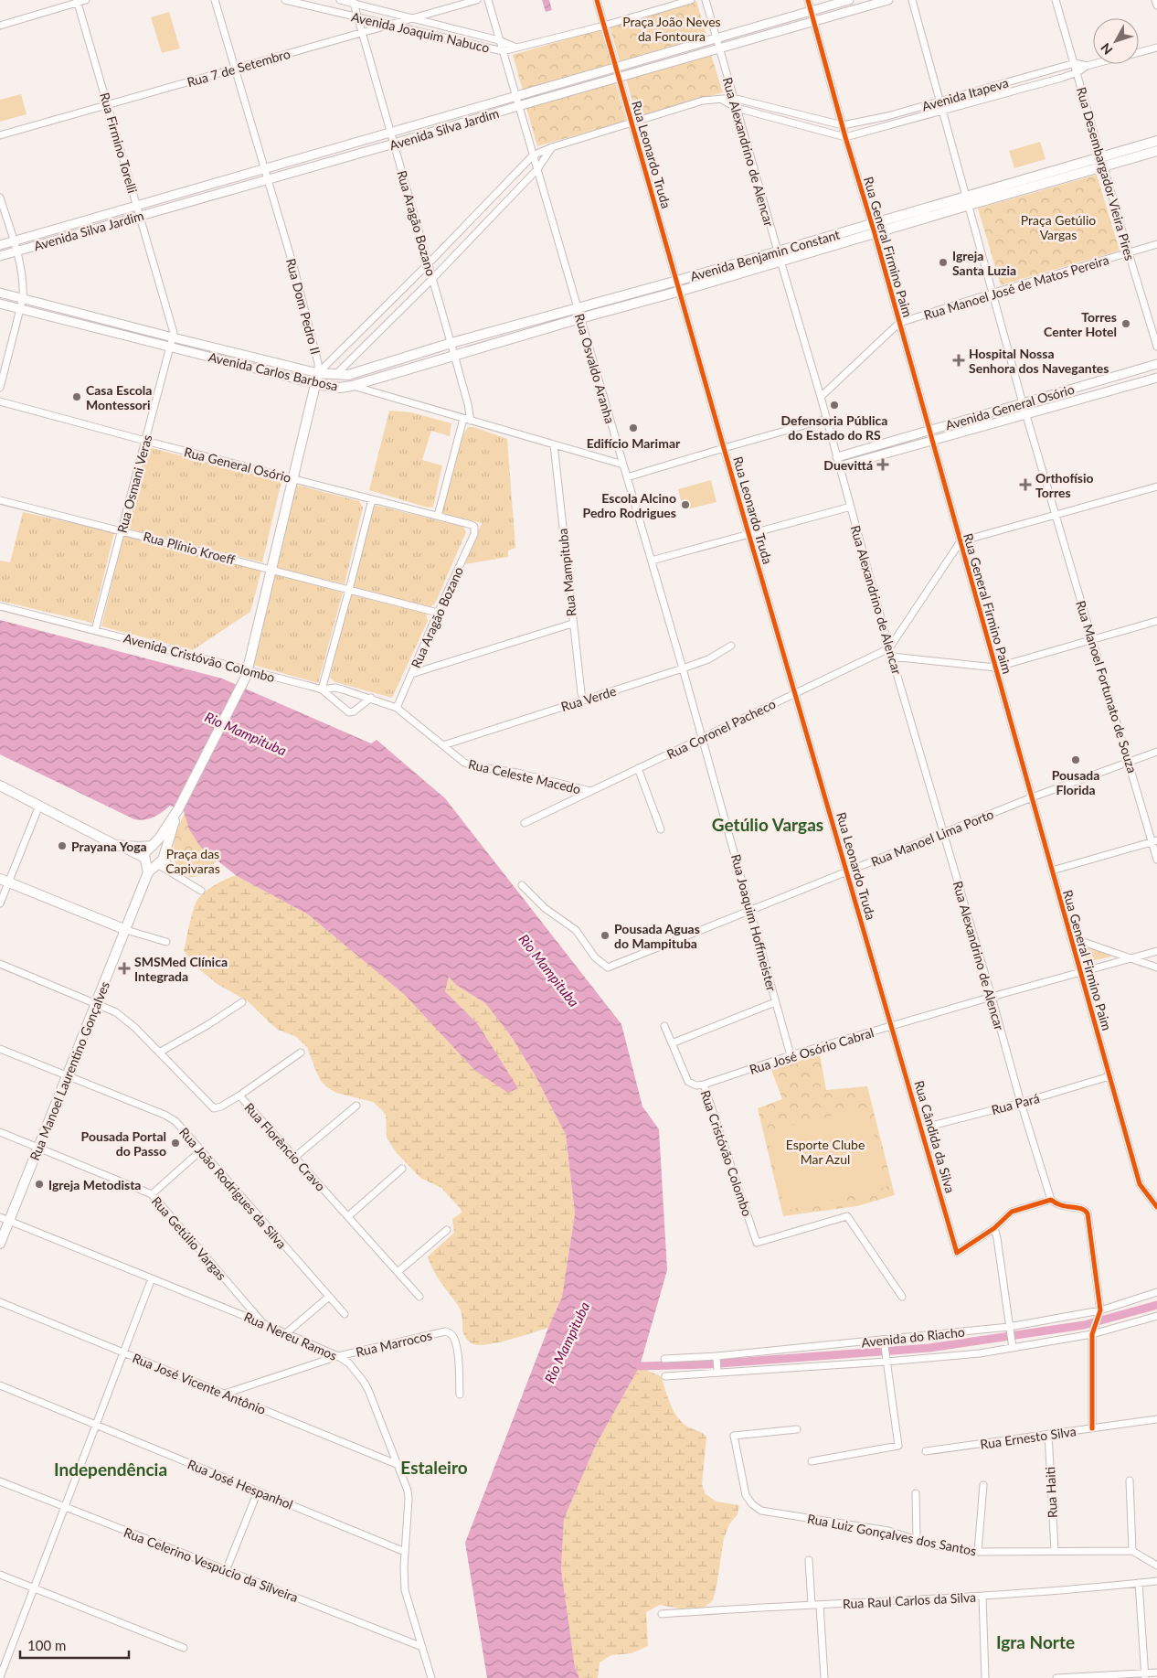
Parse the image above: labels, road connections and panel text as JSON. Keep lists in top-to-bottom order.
{
  "streets": {
    "main road": [
      "Avenida Benjamin Constant",
      "Rua Dom Pedro II",
      "Avenida Carlos Barbosa",
      "Rua Manoel Laurentino Gonçalves"
    ],
    "street": [
      "Avenida Joaquim Nabuco",
      "Rua 7 de Setembro",
      "Avenida Itapeva",
      "Avenida Silva Jardim",
      "Rua Firmino Torelli",
      "Rua Alexandrino de Alencar",
      "Rua Leonardo Truda",
      "Rua Desembargador Vieira Pires",
      "Rua Aragão Bozano",
      "Rua General Firmino Paim",
      "Rua Manoel José de Matos Pereira",
      "Rua Osvaldo Aranha",
      "Avenida General Osório",
      "Rua General Osório",
      "Rua Osmani Veras",
      "Rua Plínio Kroeff",
      "Rua Mampituba",
      "Avenida Cristóvão Colombo",
      "Rua Manoel Fortunato de Souza",
      "Rua Verde",
      "Rua Coronel Pacheco",
      "Rua Celeste Macedo",
      "Rua Manoel Lima Porto",
      "Rua Joaquim Hoffmeister",
      "Rua José Osório Cabral",
      "Rua Pará",
      "Rua Cândida da Silva",
      "Rua Florêncio Cravo",
      "Rua Cristóvão Colombo",
      "Rua João Rodrigues da Silva",
      "Rua Getúlio Vargas",
      "Rua Nereu Ramos",
      "Avenida do Riacho",
      "Rua Marrocos",
      "Rua José Vicente Antônio",
      "Rua Ernesto Silva",
      "Rua José Hespanhol",
      "Rua Haiti",
      "Rua Luiz Gonçalves dos Santos",
      "Rua Celerino Vespúcio da Silveira",
      "Rua Raul Carlos da Silva"
    ]
  },
  "crossings": [
    ["Avenida Joaquim Nabuco", "Rua 7 de Setembro"],
    ["Avenida Joaquim Nabuco", "Rua Aragão Bozano"],
    ["Avenida Joaquim Nabuco", "Rua Osvaldo Aranha"],
    ["Rua 7 de Setembro", "Rua Firmino Torelli"],
    ["Rua 7 de Setembro", "Rua Aragão Bozano"],
    ["Rua 7 de Setembro", "Rua Dom Pedro II"],
    ["Avenida Itapeva", "Rua Desembargador Vieira Pires"],
    ["Avenida Itapeva", "Rua General Firmino Paim"],
    ["Avenida Itapeva", "Rua Manoel Fortunato de Souza"],
    ["Avenida Silva Jardim", "Rua Firmino Torelli"],
    ["Avenida Silva Jardim", "Rua Alexandrino de Alencar"],
    ["Avenida Silva Jardim", "Rua Leonardo Truda"],
    ["Avenida Silva Jardim", "Rua Aragão Bozano"],
    ["Avenida Silva Jardim", "Rua General Firmino Paim"],
    ["Avenida Silva Jardim", "Rua Dom Pedro II"],
    ["Avenida Silva Jardim", "Rua Osvaldo Aranha"],
    ["Rua Firmino Torelli", "Avenida Carlos Barbosa"],
    ["Rua Firmino Torelli", "Rua Osmani Veras"],
    ["Rua Alexandrino de Alencar", "Avenida Benjamin Constant"],
    ["Rua Alexandrino de Alencar", "Rua Manoel José de Matos Pereira"],
    ["Rua Alexandrino de Alencar", "Avenida General Osório"],
    ["Rua Alexandrino de Alencar", "Rua Coronel Pacheco"],
    ["Rua Alexandrino de Alencar", "Rua Manoel Lima Porto"],
    ["Rua Alexandrino de Alencar", "Rua José Osório Cabral"],
    ["Rua Alexandrino de Alencar", "Rua Pará"],
    ["Rua Leonardo Truda", "Avenida Benjamin Constant"],
    ["Rua Leonardo Truda", "Rua Coronel Pacheco"],
    ["Rua Leonardo Truda", "Rua Manoel Lima Porto"],
    ["Rua Leonardo Truda", "Rua José Osório Cabral"],
    ["Rua Leonardo Truda", "Rua Cândida da Silva"],
    ["Rua Desembargador Vieira Pires", "Avenida Benjamin Constant"],
    ["Rua Desembargador Vieira Pires", "Rua Manoel José de Matos Pereira"],
    ["Rua Aragão Bozano", "Avenida Benjamin Constant"],
    ["Rua Aragão Bozano", "Avenida Carlos Barbosa"],
    ["Rua Aragão Bozano", "Rua General Osório"],
    ["Rua Aragão Bozano", "Rua Plínio Kroeff"],
    ["Rua Aragão Bozano", "Avenida Cristóvão Colombo"],
    ["Rua Aragão Bozano", "Rua Celeste Macedo"],
    ["Rua General Firmino Paim", "Avenida Benjamin Constant"],
    ["Rua General Firmino Paim", "Rua Manoel José de Matos Pereira"],
    ["Rua General Firmino Paim", "Avenida General Osório"],
    ["Rua General Firmino Paim", "Rua Manoel Lima Porto"],
    ["Rua General Firmino Paim", "Rua José Osório Cabral"],
    ["Rua General Firmino Paim", "Rua Pará"],
    ["Avenida Benjamin Constant", "Rua Dom Pedro II"],
    ["Avenida Benjamin Constant", "Rua Osvaldo Aranha"],
    ["Avenida Benjamin Constant", "Avenida Carlos Barbosa"],
    ["Avenida Benjamin Constant", "Rua Manoel Fortunato de Souza"],
    ["Rua Manoel José de Matos Pereira", "Rua Manoel Fortunato de Souza"],
    ["Rua Dom Pedro II", "Avenida Carlos Barbosa"],
    ["Rua Dom Pedro II", "Rua General Osório"],
    ["Rua Dom Pedro II", "Rua Plínio Kroeff"],
    ["Rua Dom Pedro II", "Avenida Cristóvão Colombo"],
    ["Rua Dom Pedro II", "Rua Manoel Laurentino Gonçalves"],
    ["Rua Osvaldo Aranha", "Avenida Carlos Barbosa"],
    ["Rua Osvaldo Aranha", "Rua Verde"],
    ["Rua Osvaldo Aranha", "Rua Coronel Pacheco"],
    ["Rua Osvaldo Aranha", "Rua Joaquim Hoffmeister"],
    ["Avenida Carlos Barbosa", "Rua Osmani Veras"],
    ["Avenida Carlos Barbosa", "Rua Mampituba"],
    ["Avenida General Osório", "Rua Manoel Fortunato de Souza"],
    ["Rua General Osório", "Rua Osmani Veras"],
    ["Rua Osmani Veras", "Rua Plínio Kroeff"],
    ["Rua Osmani Veras", "Avenida Cristóvão Colombo"],
    ["Rua Mampituba", "Rua Verde"],
    ["Avenida Cristóvão Colombo", "Rua Celeste Macedo"],
    ["Rua Manoel Fortunato de Souza", "Rua Manoel Lima Porto"],
    ["Rua Verde", "Rua Celeste Macedo"],
    ["Rua Coronel Pacheco", "Rua Celeste Macedo"],
    ["Rua Coronel Pacheco", "Rua Joaquim Hoffmeister"],
    ["Rua Manoel Lima Porto", "Rua Joaquim Hoffmeister"],
    ["Rua Joaquim Hoffmeister", "Rua José Osório Cabral"],
    ["Rua José Osório Cabral", "Rua Cândida da Silva"],
    ["Rua José Osório Cabral", "Rua Cristóvão Colombo"],
    ["Rua Manoel Laurentino Gonçalves", "Rua Florêncio Cravo"],
    ["Rua Manoel Laurentino Gonçalves", "Rua João Rodrigues da Silva"],
    ["Rua Manoel Laurentino Gonçalves", "Rua Getúlio Vargas"],
    ["Rua Manoel Laurentino Gonçalves", "Rua Nereu Ramos"],
    ["Rua Pará", "Rua Cândida da Silva"],
    ["Rua Getúlio Vargas", "Rua Nereu Ramos"],
    ["Rua Nereu Ramos", "Rua Marrocos"],
    ["Rua Nereu Ramos", "Rua José Vicente Antônio"],
    ["Rua Nereu Ramos", "Rua José Hespanhol"],
    ["Rua Nereu Ramos", "Rua Celerino Vespúcio da Silveira"],
    ["Rua Marrocos", "Rua José Vicente Antônio"],
    ["Rua Ernesto Silva", "Rua Haiti"],
    ["Rua Haiti", "Rua Luiz Gonçalves dos Santos"]
  ],
  "districts": [
    "Getúlio Vargas",
    "Estaleiro",
    "Independência",
    "Igra Norte"
  ],
  "water": ["Rio Mampituba"],
  "parks": [
    "Praça João Neves da Fontoura",
    "Praça Getúlio Vargas",
    "Praça das Capivaras",
    "Esporte Clube Mar Azul"
  ],
  "places": {
    "other": [
      "Igreja Santa Luzia",
      "Torres Center Hotel",
      "Casa Escola Montessori",
      "Defensoria Pública do Estado do RS",
      "Edifício Marimar",
      "Escola Alcino Pedro Rodrigues",
      "Pousada Florida",
      "Prayana Yoga",
      "Pousada Aguas do Mampituba",
      "Pousada Portal do Passo",
      "Igreja Metodista"
    ],
    "health": [
      "Hospital Nossa Senhora dos Navegantes",
      "Duevittá",
      "Orthofísio Torres",
      "SMSMed Clínica Integrada"
    ]
  },
  "scale_bar": "100 m",
  "north": "bottom left"
}
